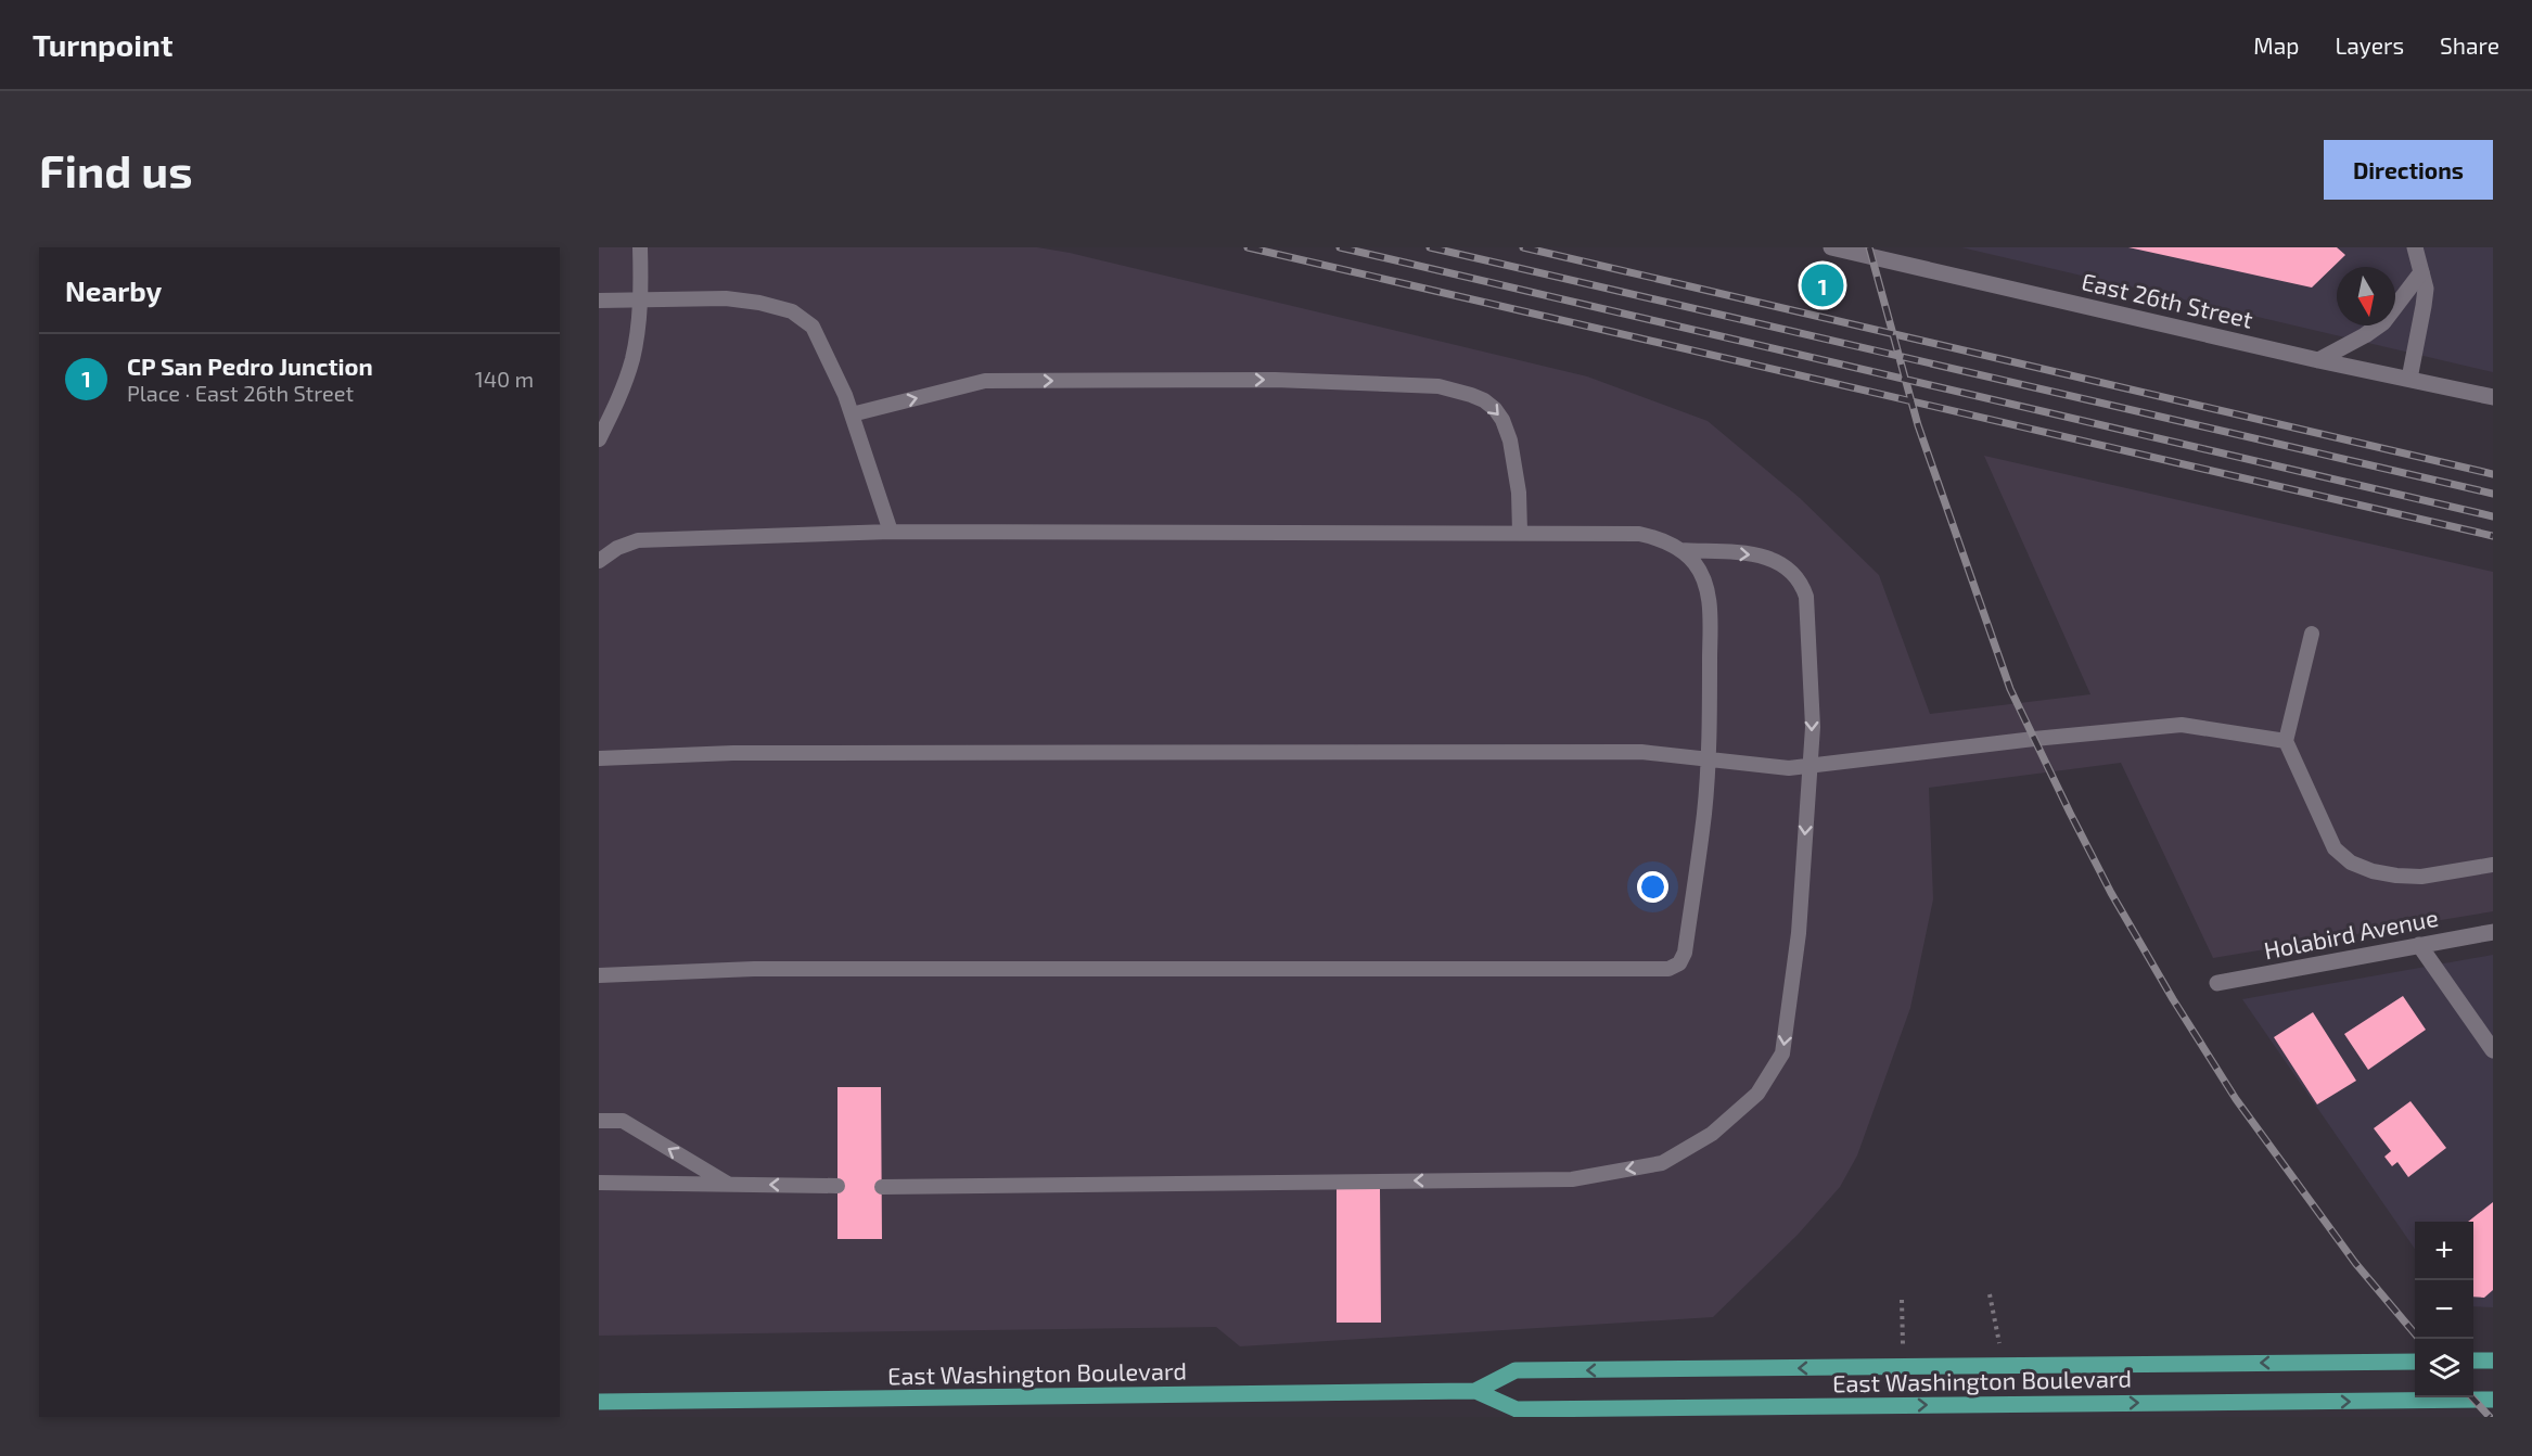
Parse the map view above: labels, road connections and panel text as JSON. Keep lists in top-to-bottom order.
{
  "streets": {
    "main road": ["East Washington Boulevard"],
    "street": ["East 26th Street", "Holabird Avenue"]
  },
  "north": "bottom",
  "page": {
    "header": "Turnpoint",
    "nav": ["Map", "Layers", "Share"],
    "buttons": "Directions",
    "title": "Find us",
    "heading": "Nearby",
    "pins": "1",
    "list": [
      {
        "mark": "1",
        "name": "CP San Pedro Junction",
        "note": "Place · East 26th Street",
        "value": "140 m"
      }
    ],
    "map_buttons": ["+", "−"]
  }
}
